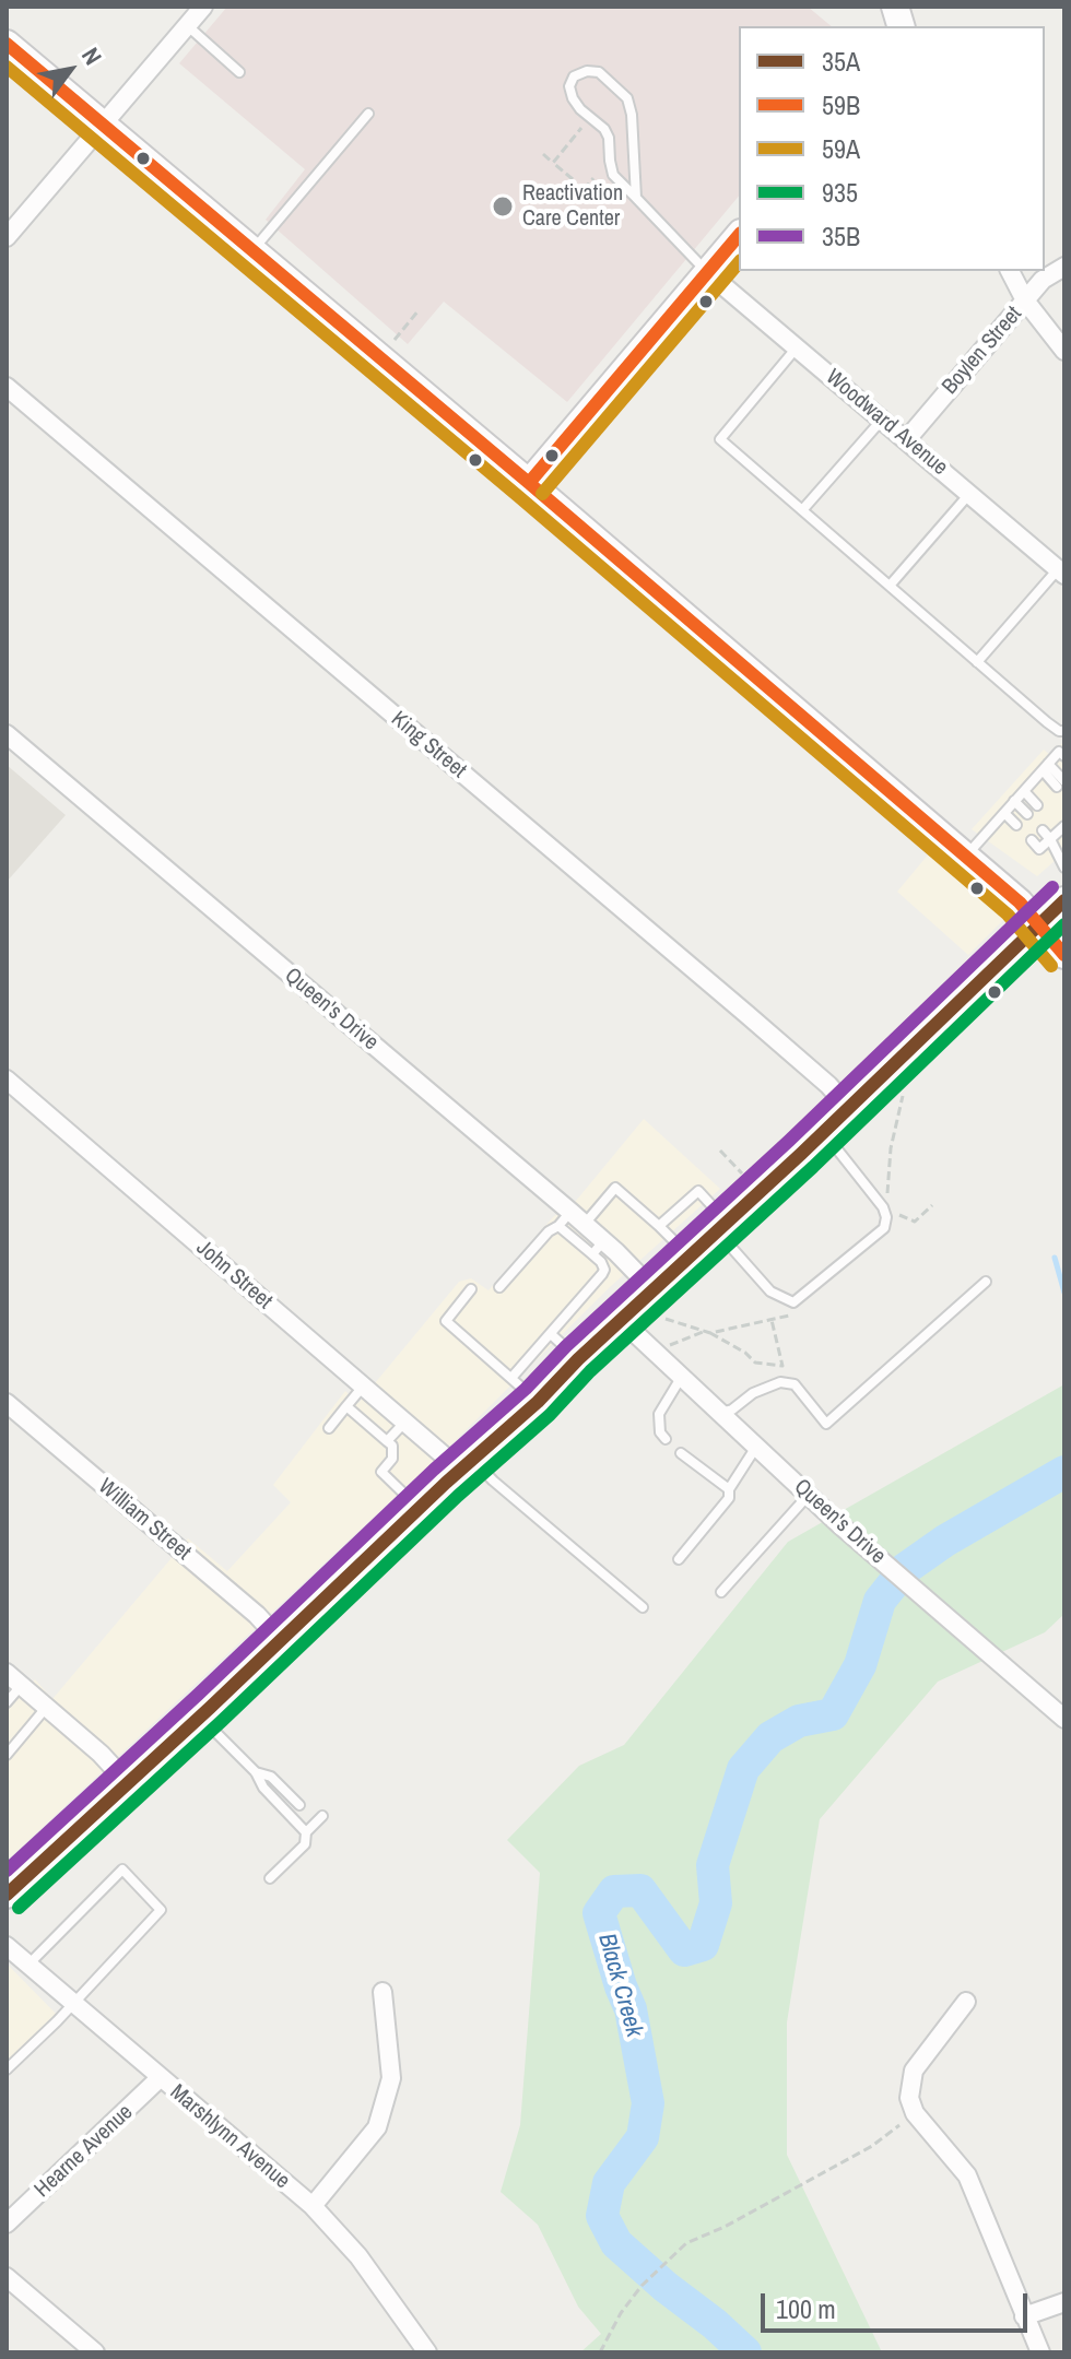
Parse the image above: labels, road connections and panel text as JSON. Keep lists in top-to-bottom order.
{
  "streets": {
    "street": [
      "Boylen Street",
      "Woodward Avenue",
      "King Street",
      "Queen's Drive",
      "John Street",
      "William Street",
      "Marshlynn Avenue",
      "Hearne Avenue"
    ]
  },
  "crossings": [
    ["Boylen Street", "Woodward Avenue"],
    ["Marshlynn Avenue", "Hearne Avenue"]
  ],
  "water": ["Black Creek"],
  "places": ["Reactivation Care Center"],
  "lines": [
    "transit line 59B",
    "transit line 59A",
    "transit line 35B",
    "transit line 35A",
    "transit line 935"
  ],
  "legend": [
    "35A",
    "59B",
    "59A",
    "935",
    "35B"
  ],
  "scale_bar": "100 m",
  "north": "top right"
}
